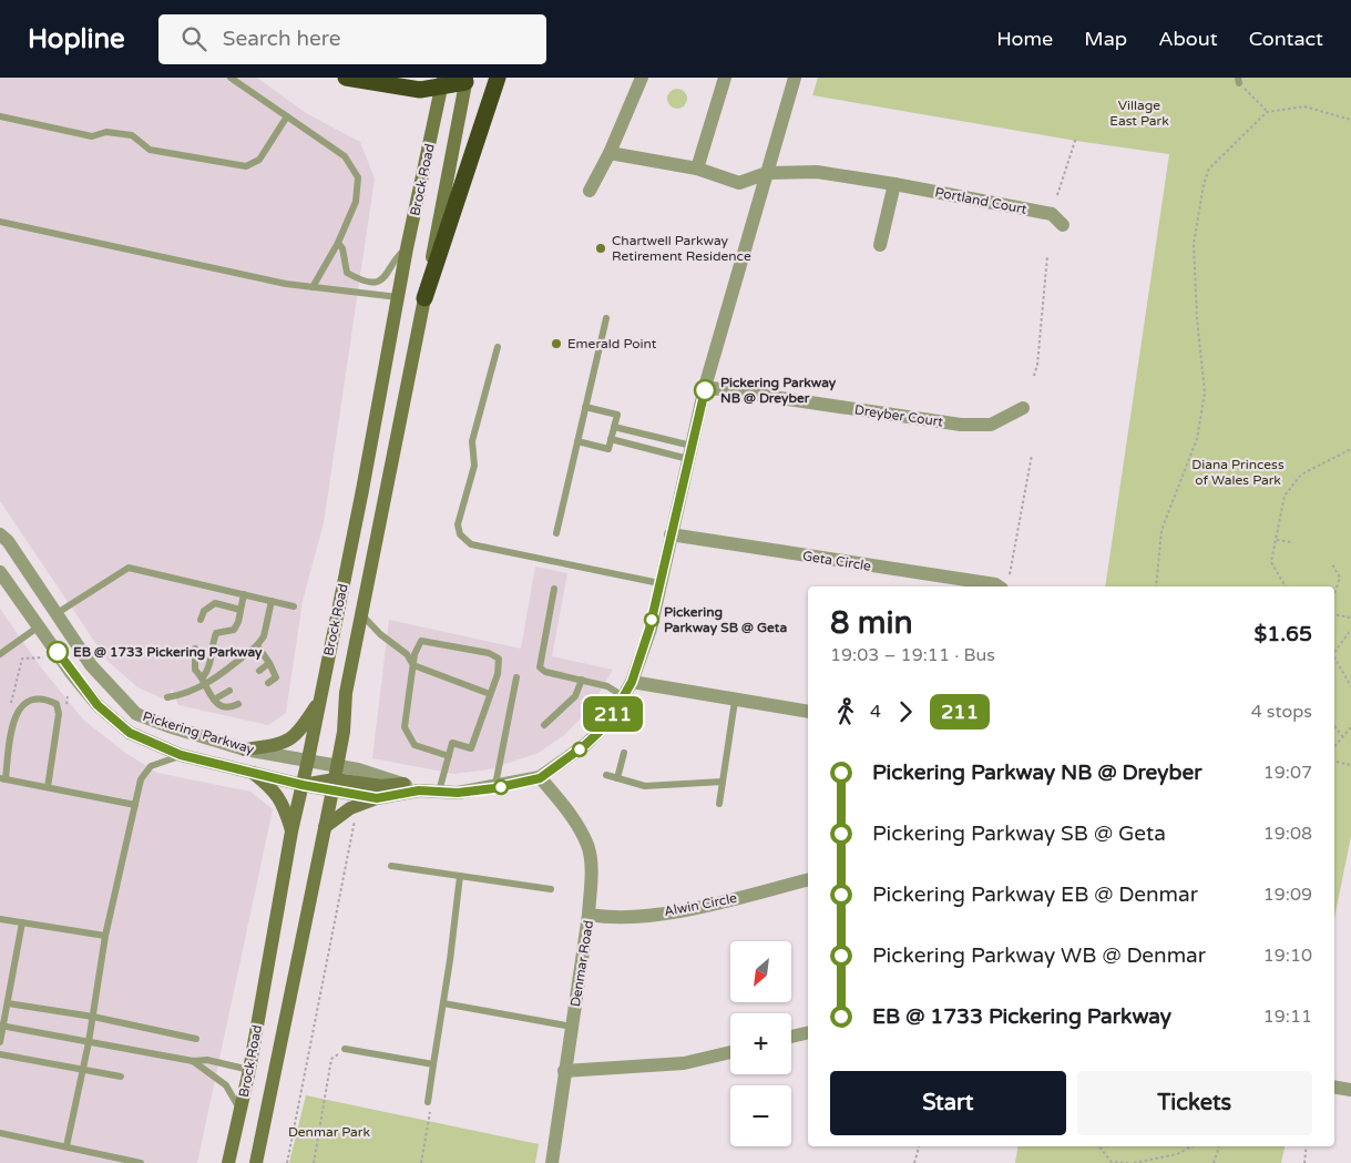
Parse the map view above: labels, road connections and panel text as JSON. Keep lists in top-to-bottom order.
{
  "streets": {
    "main road": ["Brock Road"],
    "street": [
      "Portland Court",
      "Dreyber Court",
      "Geta Circle",
      "Pickering Parkway",
      "Alwin Circle",
      "Denmar Road"
    ]
  },
  "crossings": [
    ["Brock Road", "Pickering Parkway"],
    ["Portland Court", "Pickering Parkway"],
    ["Dreyber Court", "Pickering Parkway"],
    ["Geta Circle", "Pickering Parkway"],
    ["Pickering Parkway", "Denmar Road"],
    ["Alwin Circle", "Denmar Road"]
  ],
  "parks": ["Village East Park", "Diana Princess of Wales Park", "Denmar Park"],
  "places": [
    "Chartwell Parkway Retirement Residence",
    "Emerald Point",
    "Pickering Parkway NB @ Dreyber",
    "Pickering Parkway SB @ Geta",
    "EB @ 1733 Pickering Parkway"
  ],
  "lines": ["bus line 211"],
  "north": "bottom left",
  "page": {
    "header": "Hopline",
    "search": "Search here",
    "nav": [
      "Home",
      "Map",
      "About",
      "Contact"
    ],
    "on_map": "211",
    "heading": ["8 min", "19:03 – 19:11 · Bus", "$1.65"],
    "legs": ["4", "211", "4 stops"],
    "list": [
      {
        "name": "Pickering Parkway NB @ Dreyber",
        "value": "19:07"
      },
      {
        "name": "Pickering Parkway SB @ Geta",
        "value": "19:08"
      },
      {
        "name": "Pickering Parkway EB @ Denmar",
        "value": "19:09"
      },
      {
        "name": "Pickering Parkway WB @ Denmar",
        "value": "19:10"
      },
      {
        "name": "EB @ 1733 Pickering Parkway",
        "value": "19:11"
      }
    ],
    "map_buttons": ["+", "−"],
    "buttons": ["Start", "Tickets"]
  }
}
